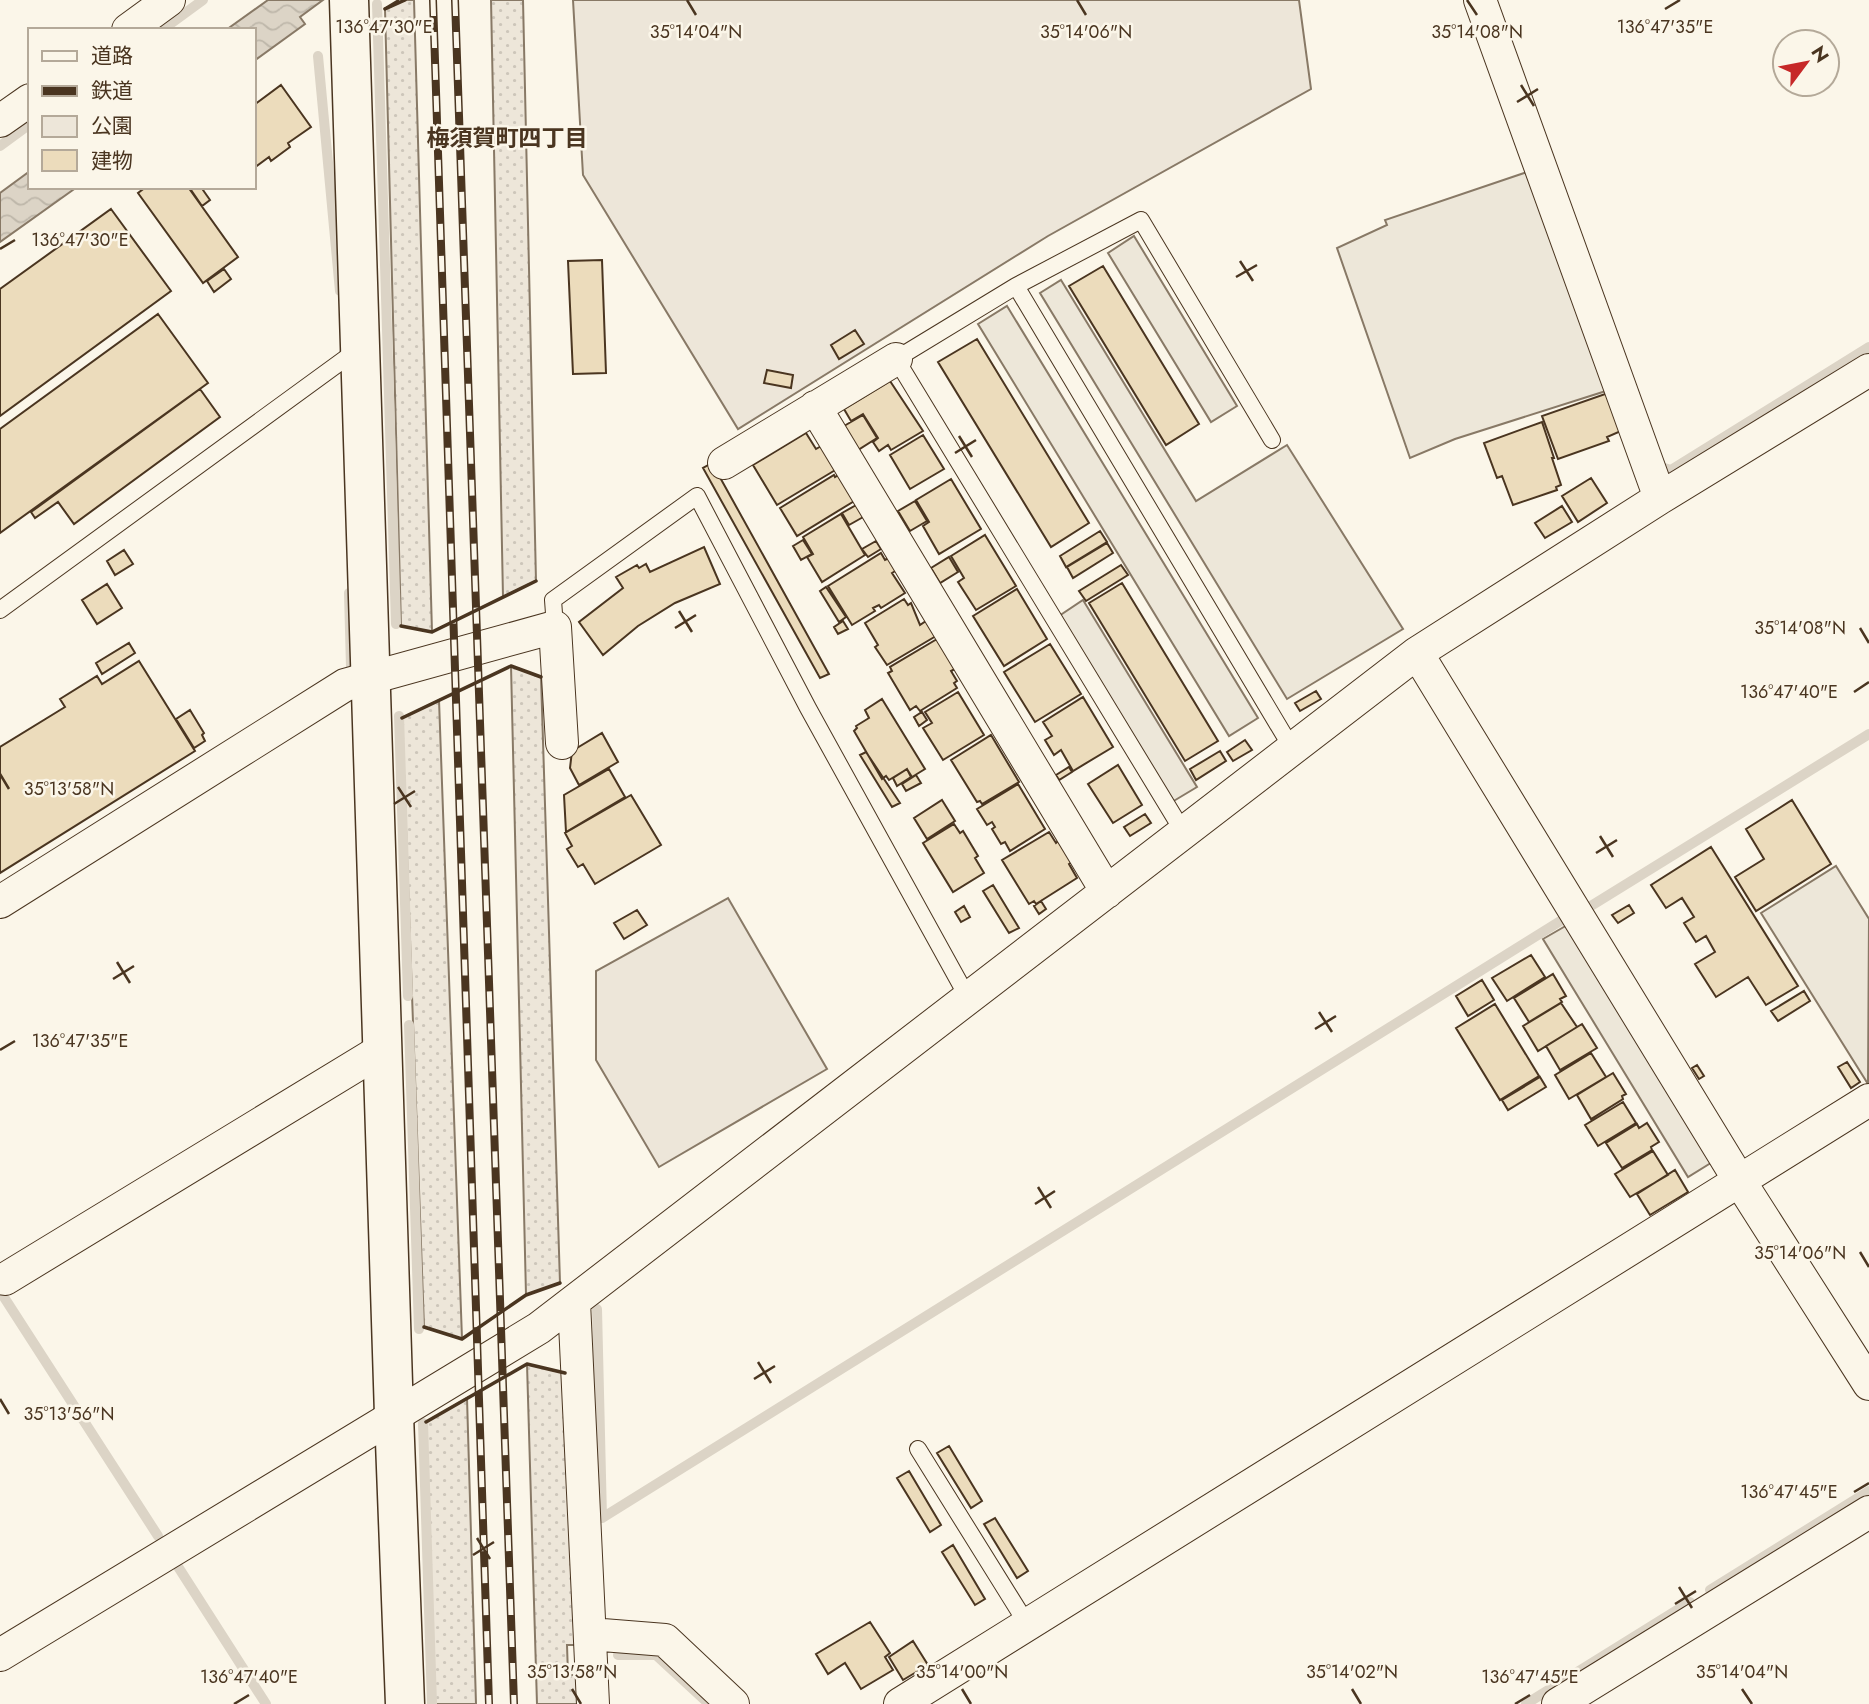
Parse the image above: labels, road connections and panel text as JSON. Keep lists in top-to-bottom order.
{
  "districts": ["梅須賀町四丁目"],
  "legend": [
    "道路",
    "鉄道",
    "公園",
    "建物"
  ],
  "north": "top right",
  "coordinates": [
    "136°47'30\"E",
    "136°47'35\"E",
    "35°14'06\"N",
    "35°14'04\"N",
    "35°14'08\"N",
    "136°47'40\"E",
    "35°13'58\"N",
    "35°13'56\"N",
    "136°47'45\"E",
    "35°14'00\"N",
    "35°14'02\"N"
  ]
}
